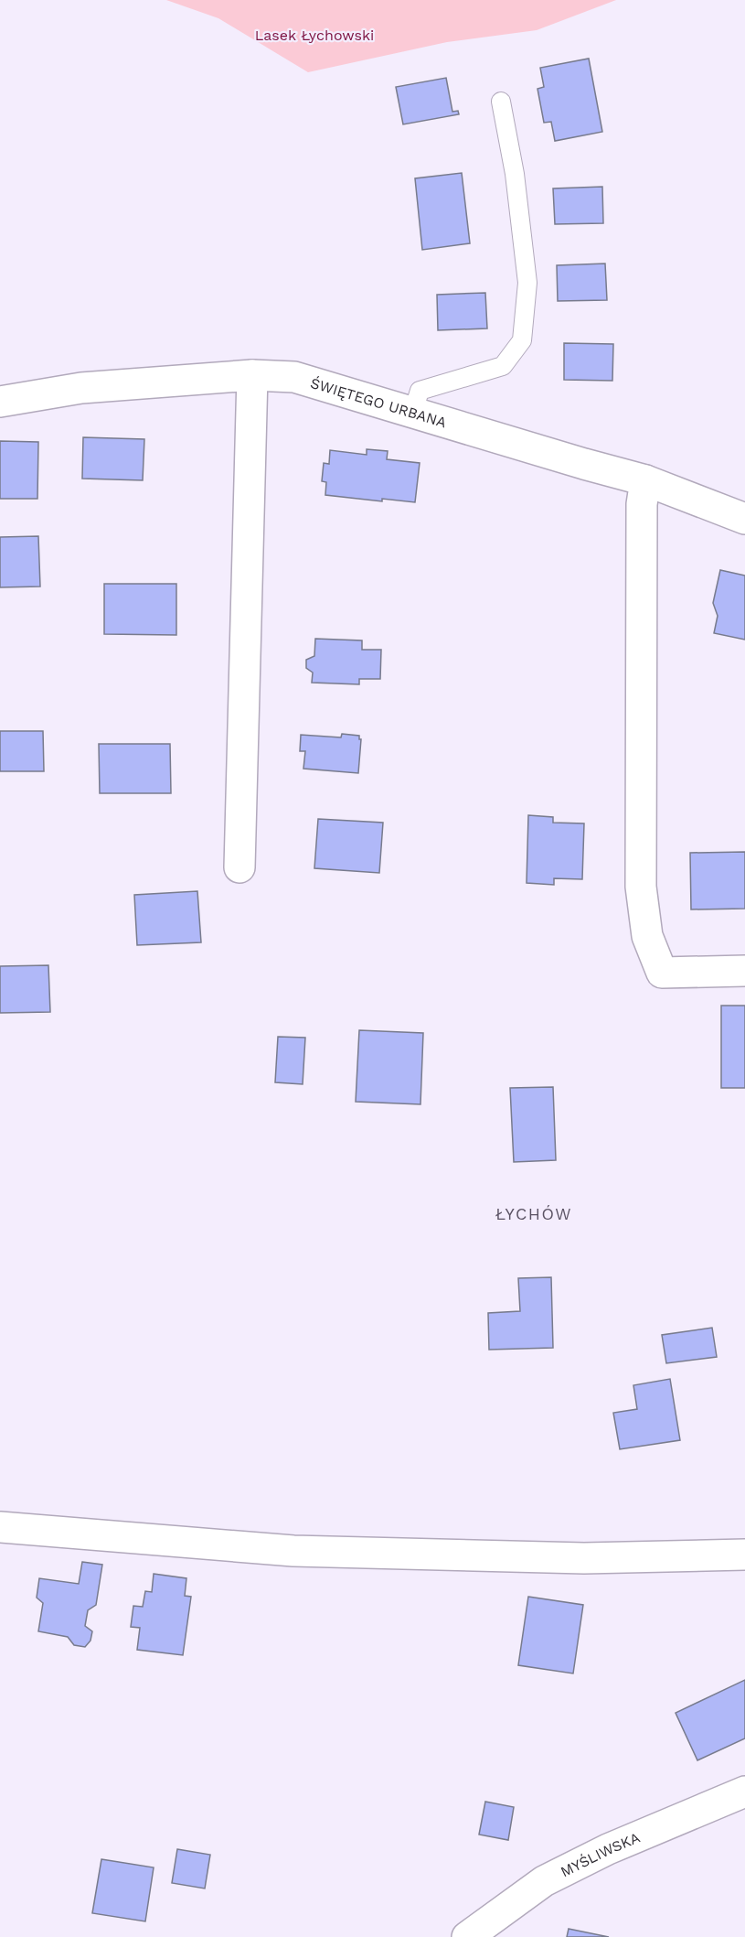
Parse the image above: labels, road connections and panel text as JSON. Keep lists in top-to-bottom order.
{
  "streets": {
    "street": ["ŚWIĘTEGO URBANA", "MYŚLIWSKA"]
  },
  "districts": ["ŁYCHÓW"],
  "parks": ["Lasek Łychowski"]
}
